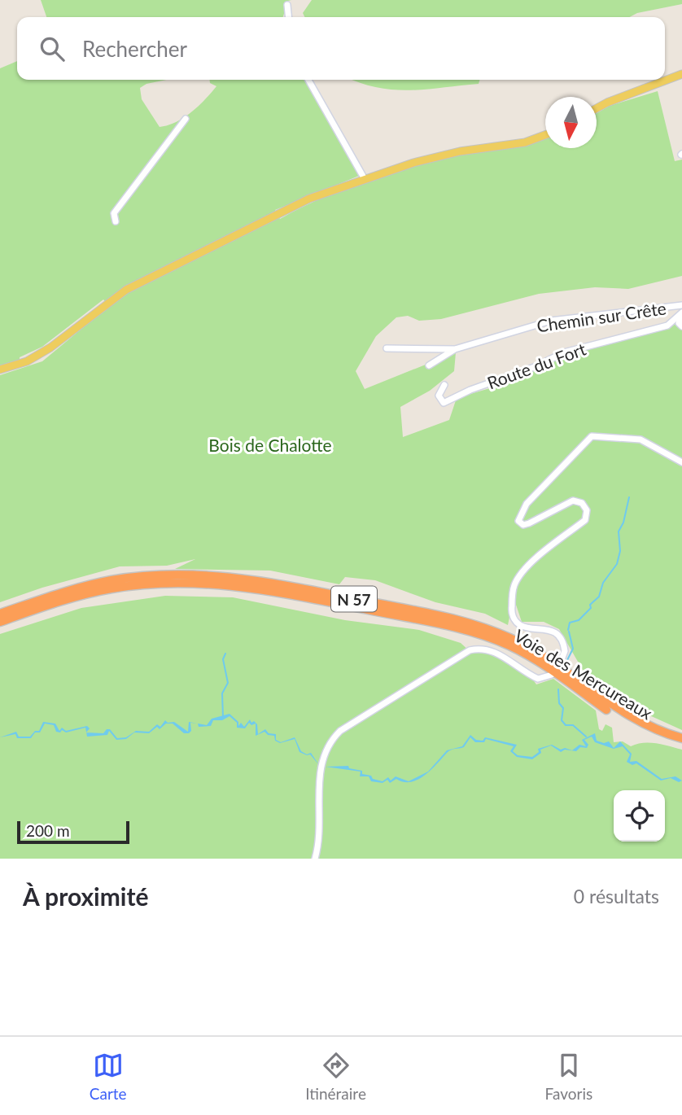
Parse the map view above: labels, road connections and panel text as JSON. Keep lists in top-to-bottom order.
{
  "streets": {
    "highway": ["N 57", "Voie des Mercureaux"],
    "street": ["Chemin sur Crête", "Route du Fort"]
  },
  "parks": ["Bois de Chalotte"],
  "scale_bar": "200 m",
  "north": "bottom",
  "page": {
    "search": "Rechercher",
    "scale": "200 m",
    "heading": ["À proximité", "0 résultats"],
    "nav": ["Carte", "Itinéraire", "Favoris"]
  }
}
